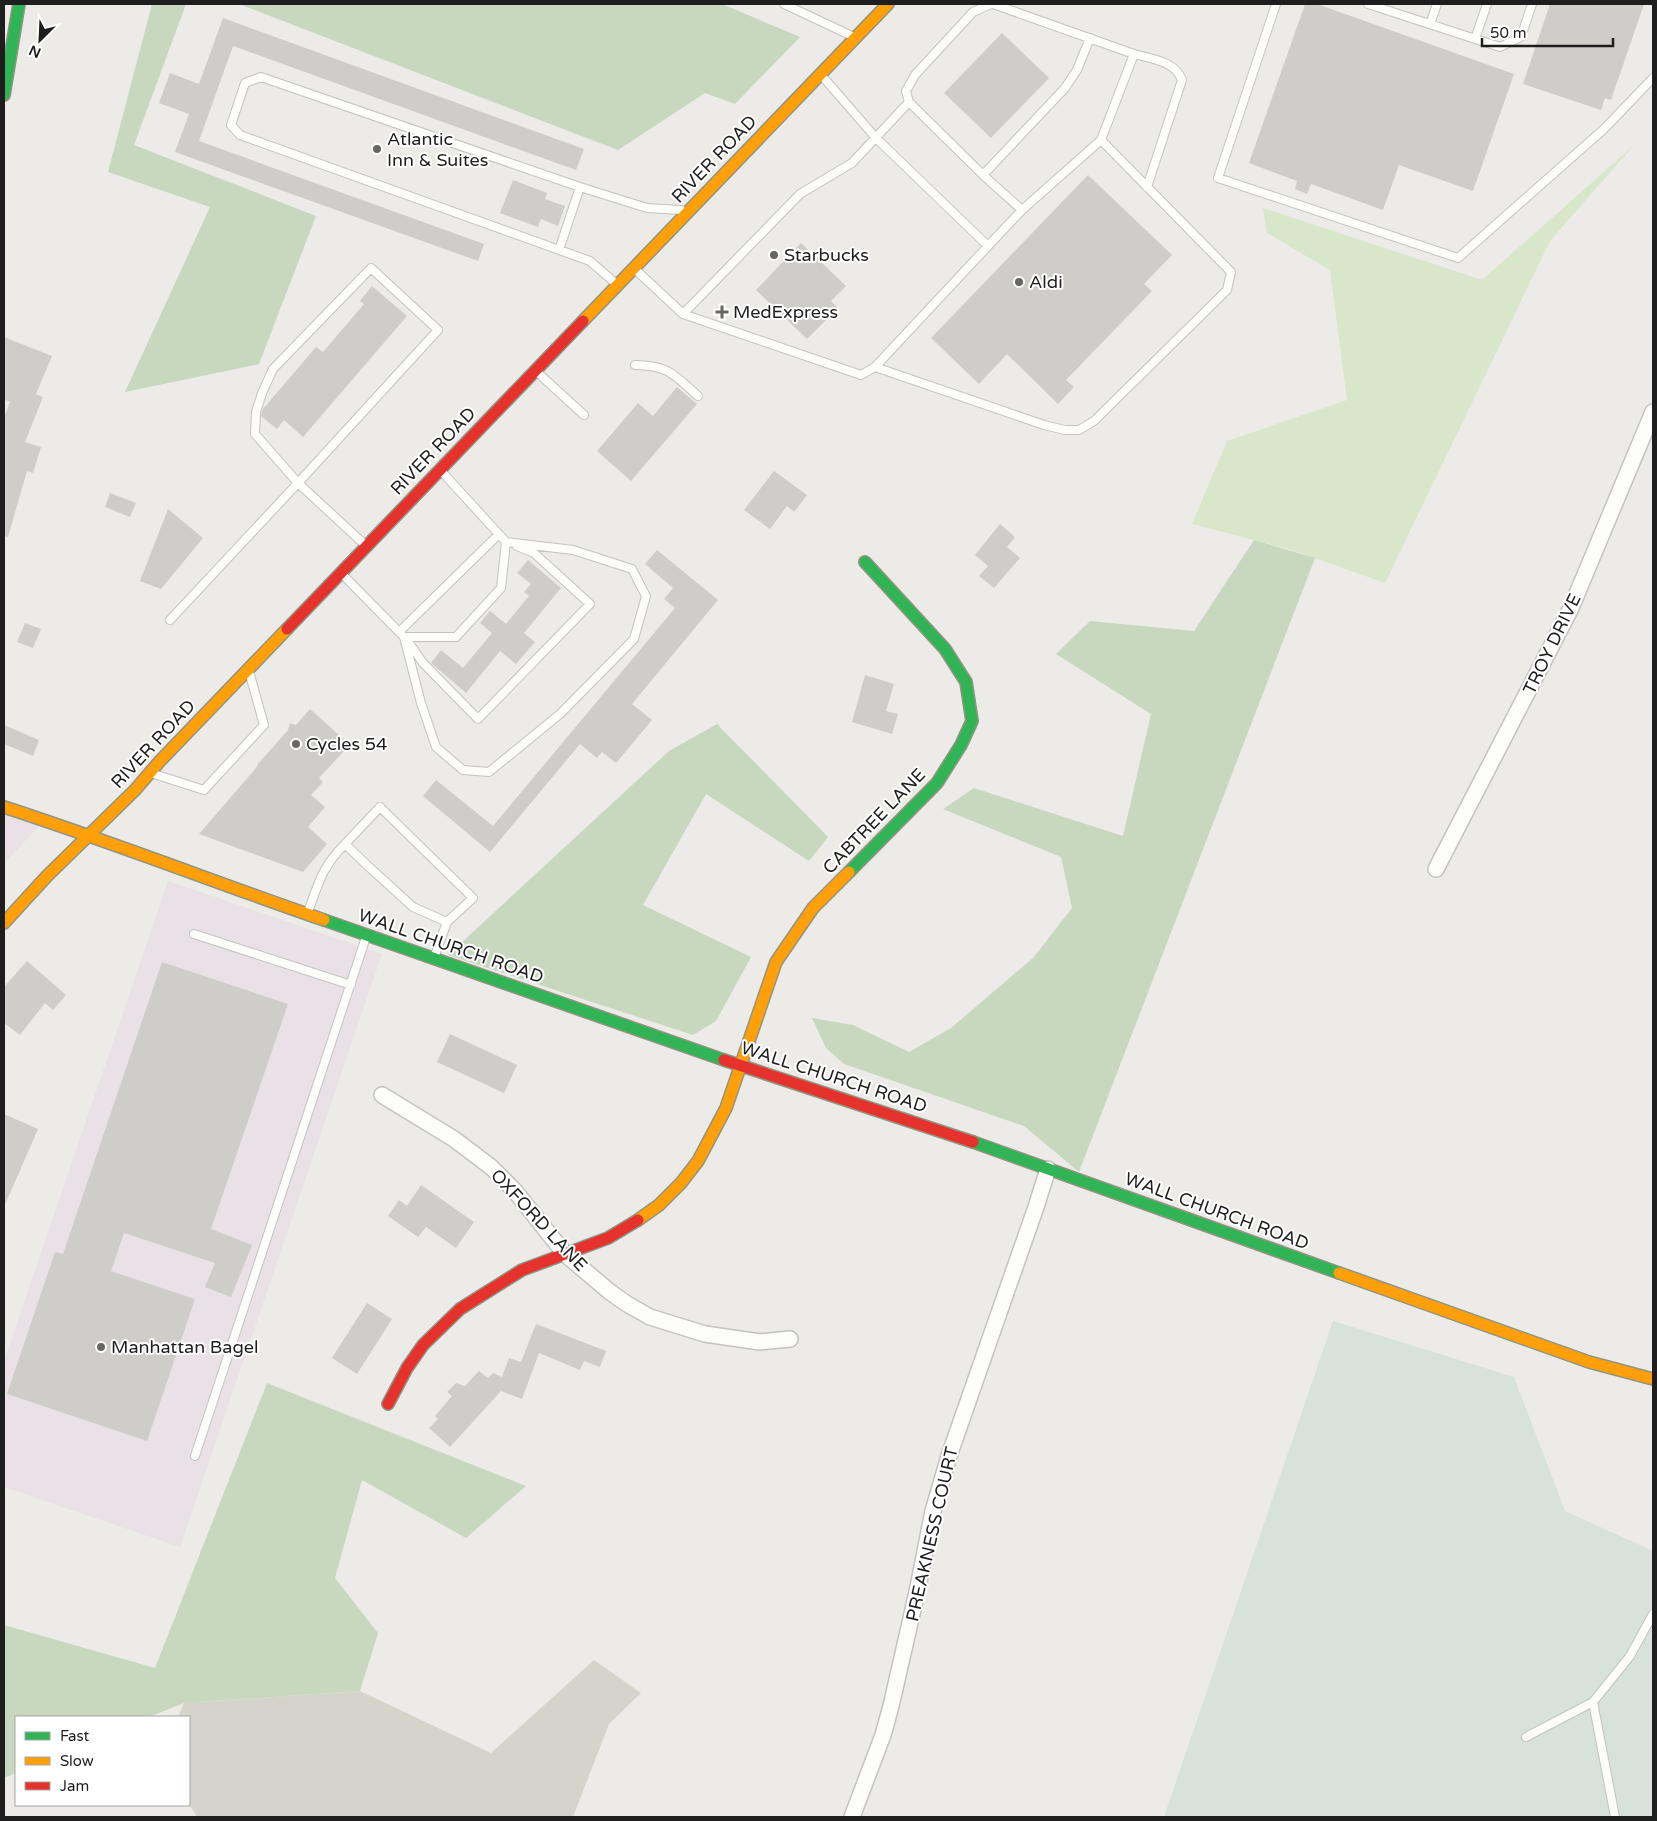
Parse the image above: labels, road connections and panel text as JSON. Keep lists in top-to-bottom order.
{
  "streets": {
    "main road": ["RIVER ROAD", "CABTREE LANE", "WALL CHURCH ROAD"],
    "street": ["TROY DRIVE", "OXFORD LANE", "PREAKNESS COURT"]
  },
  "crossings": [
    ["RIVER ROAD", "WALL CHURCH ROAD"],
    ["CABTREE LANE", "WALL CHURCH ROAD"],
    ["CABTREE LANE", "OXFORD LANE"],
    ["WALL CHURCH ROAD", "PREAKNESS COURT"]
  ],
  "places": {
    "other": [
      "Atlantic Inn & Suites",
      "Starbucks",
      "Aldi",
      "Cycles 54",
      "Manhattan Bagel"
    ],
    "health": ["MedExpress"]
  },
  "legend": ["Fast", "Slow", "Jam"],
  "scale_bar": "50 m",
  "north": "bottom left"
}
